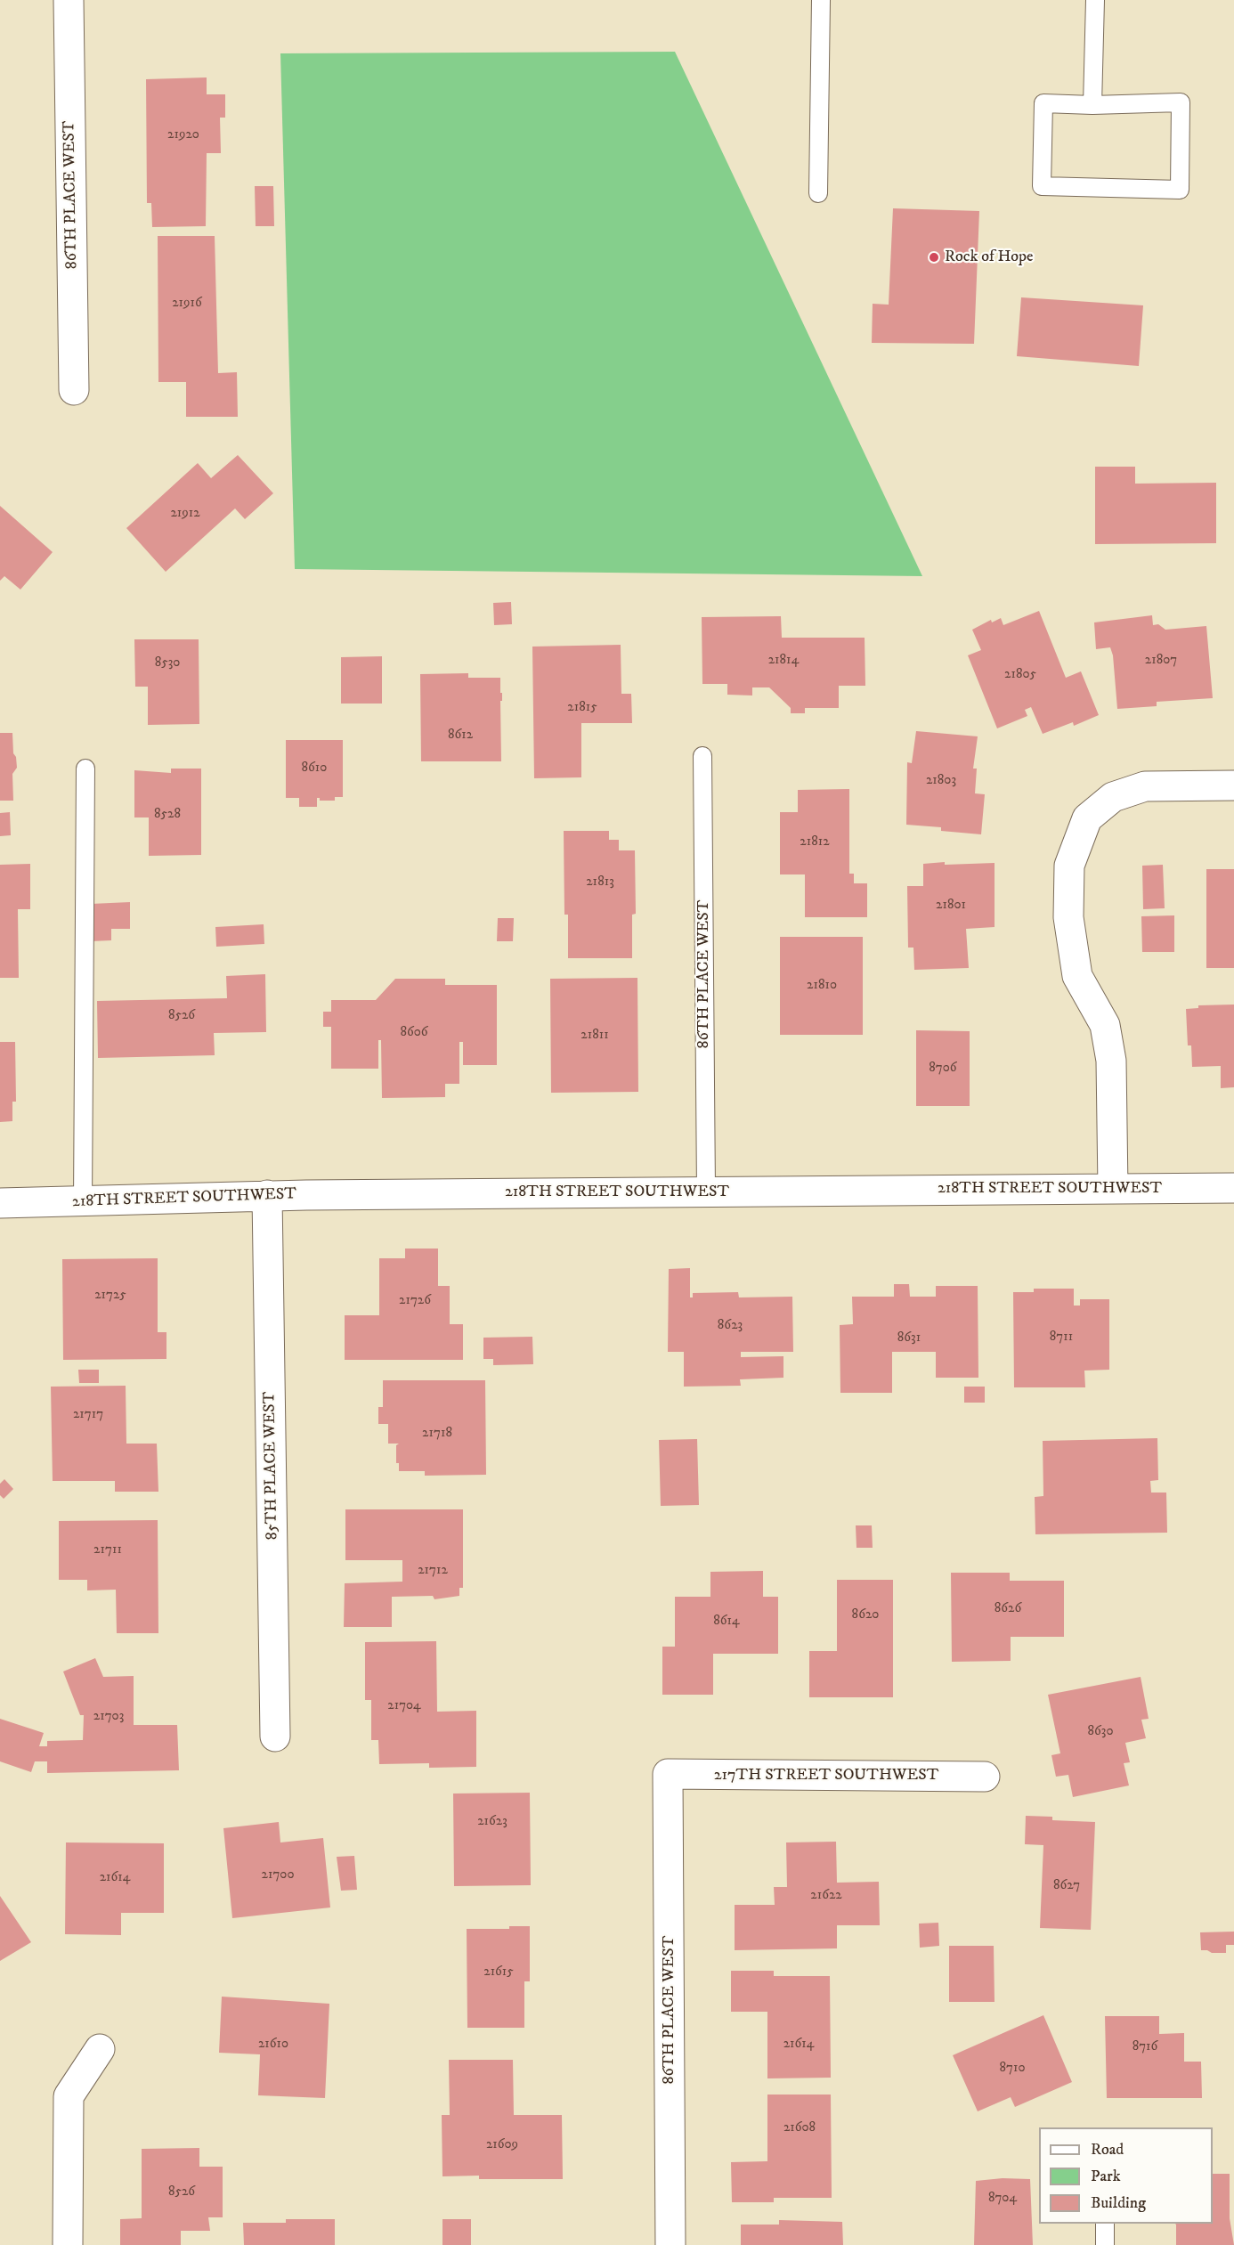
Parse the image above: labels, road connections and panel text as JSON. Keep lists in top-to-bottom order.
{
  "streets": {
    "street": [
      "86TH PLACE WEST",
      "218TH STREET SOUTHWEST",
      "85TH PLACE WEST",
      "217TH STREET SOUTHWEST"
    ]
  },
  "crossings": [
    ["86TH PLACE WEST", "218TH STREET SOUTHWEST"],
    ["86TH PLACE WEST", "217TH STREET SOUTHWEST"],
    ["218TH STREET SOUTHWEST", "85TH PLACE WEST"]
  ],
  "places": ["Rock of Hope"],
  "house_numbers": [
    "21920",
    "21916",
    "21912",
    "21814",
    "21807",
    "8530",
    "21805",
    "21815",
    "8612",
    "8610",
    "21803",
    "8528",
    "21812",
    "21813",
    "21801",
    "21810",
    "8526",
    "8606",
    "21811",
    "8706",
    "21725",
    "21726",
    "8623",
    "8711",
    "8631",
    "21717",
    "21718",
    "21711",
    "21712",
    "8626",
    "8620",
    "8614",
    "21704",
    "21703",
    "8630",
    "21623",
    "21700",
    "21614",
    "8627",
    "21622",
    "21615",
    "21610",
    "21614",
    "8716",
    "8710",
    "21608",
    "21609",
    "8526",
    "8704"
  ],
  "legend": ["Road", "Park", "Building"]
}
